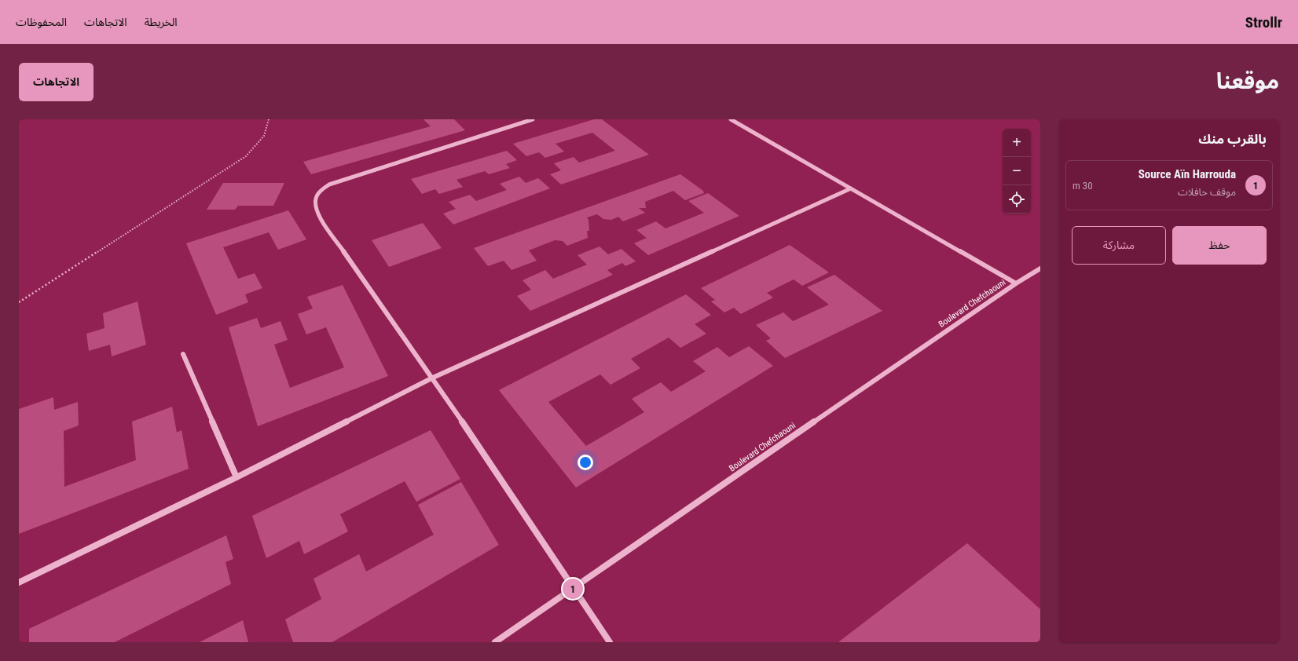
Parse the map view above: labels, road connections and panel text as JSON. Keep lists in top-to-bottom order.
{
  "streets": {
    "street": ["Boulevard Chefchaouni"]
  },
  "page": {
    "header": "Strollr",
    "nav": ["الخريطة", "الاتجاهات", "المحفوظات"],
    "title": "موقعنا",
    "buttons": [
      "الاتجاهات",
      ["حفظ", "مشاركة"]
    ],
    "heading": "بالقرب منك",
    "map_buttons": ["+", "−"],
    "list": [
      {
        "mark": "1",
        "name": "Source Aïn Harrouda",
        "note": "موقف حافلات",
        "value": "30 m"
      }
    ],
    "pins": "1"
  }
}
